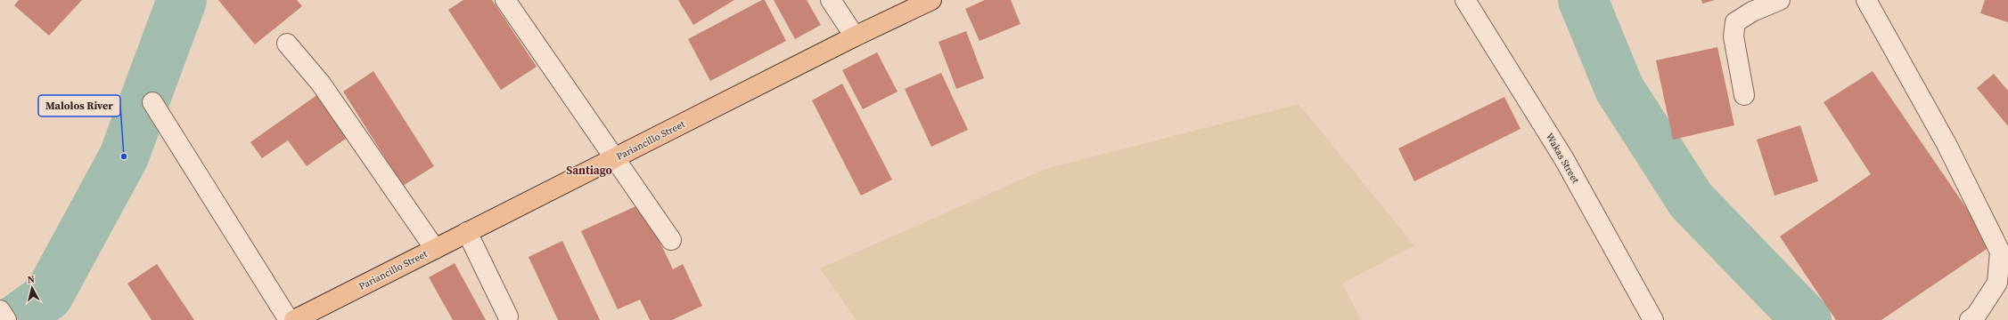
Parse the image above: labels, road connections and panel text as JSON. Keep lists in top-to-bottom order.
{
  "streets": {
    "main road": ["Pariancillo Street"],
    "street": ["Wakas Street"]
  },
  "districts": ["Santiago"],
  "places": ["Malolos River"],
  "north": "top"
}
